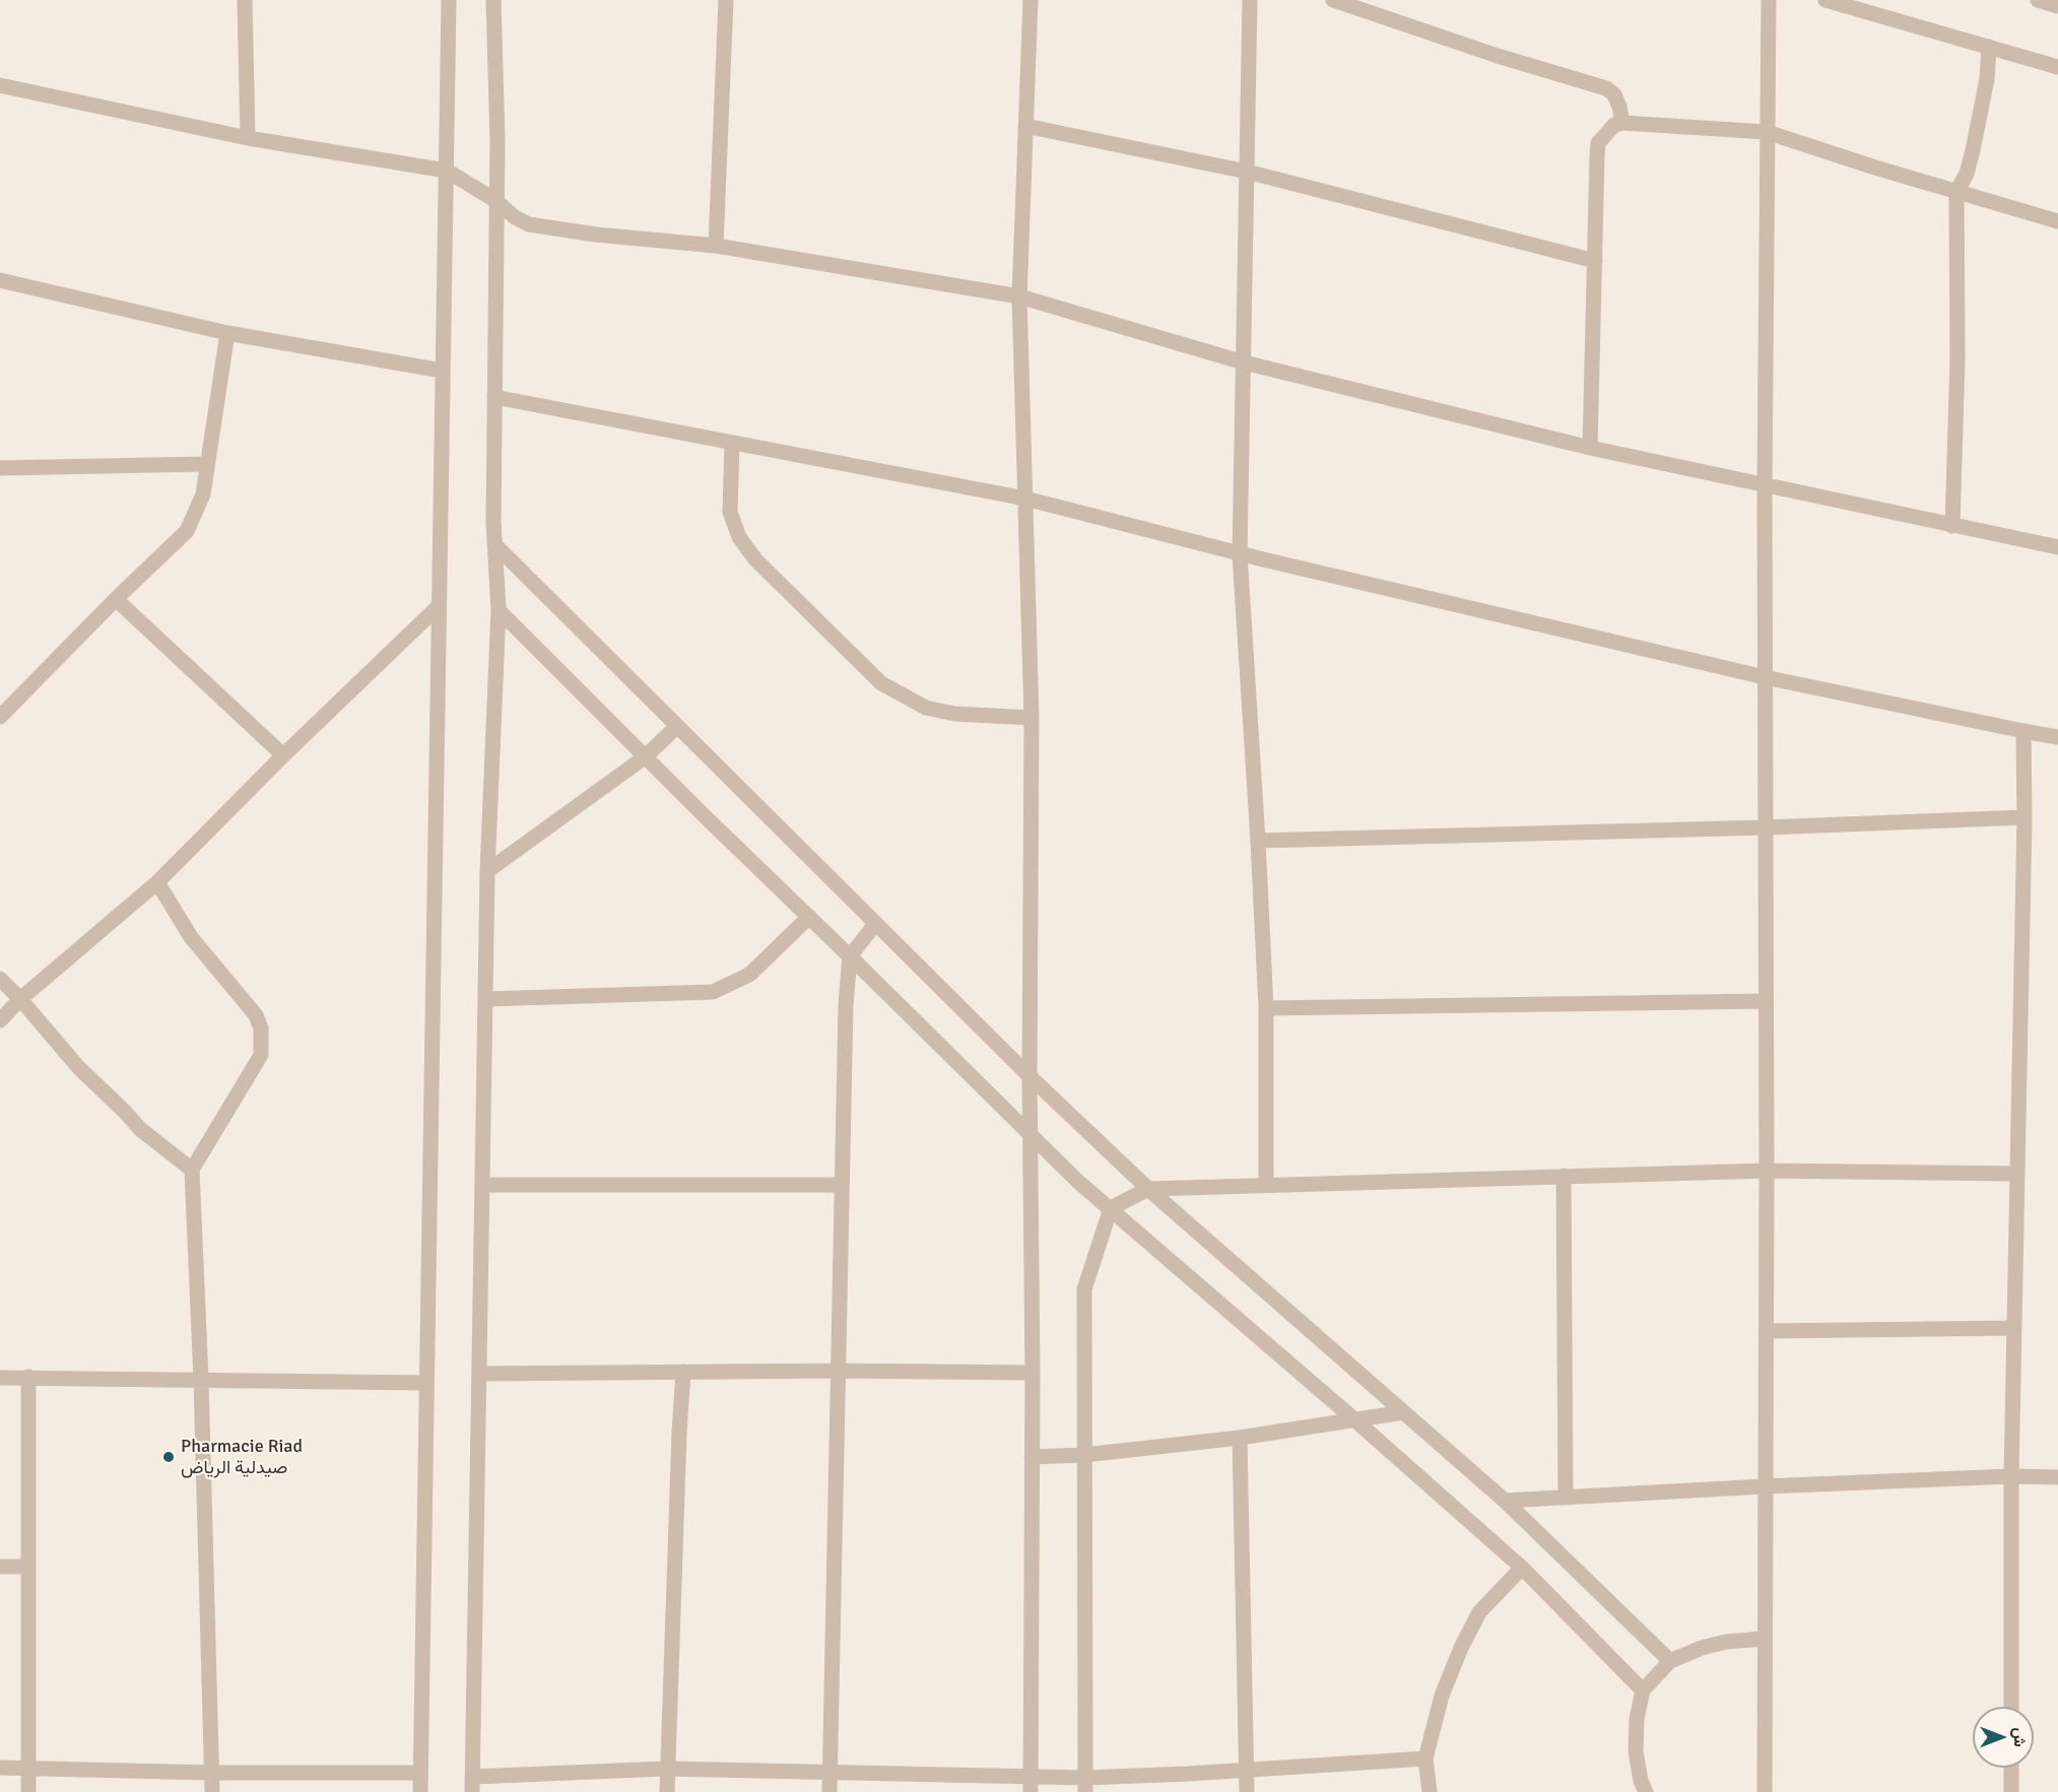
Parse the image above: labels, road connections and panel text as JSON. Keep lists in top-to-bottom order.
{
  "places": ["Pharmacie Riad صيدلية الرياض"],
  "north": "right"
}
